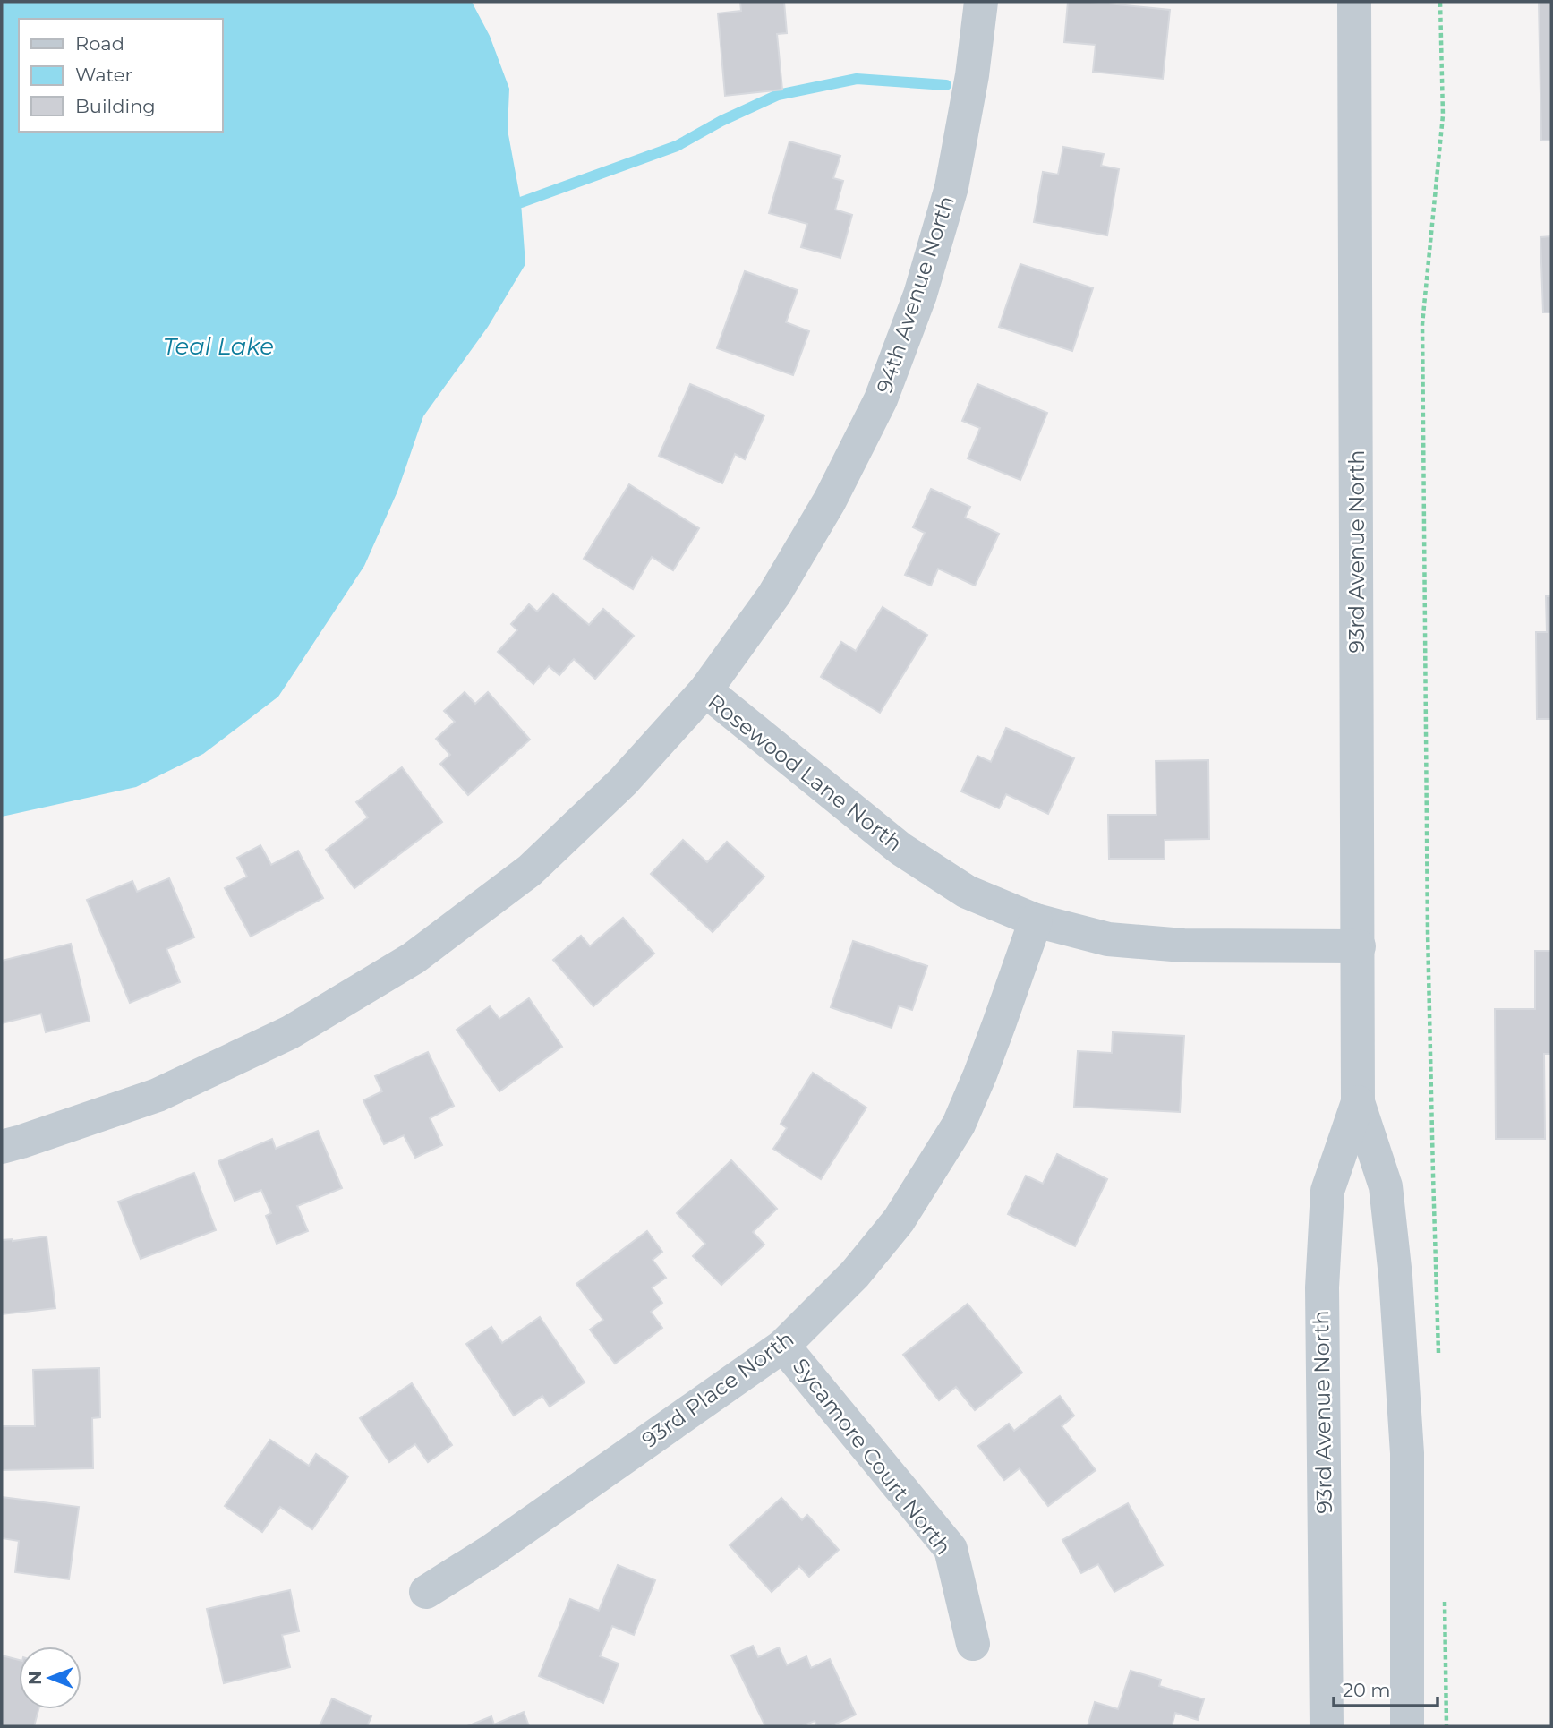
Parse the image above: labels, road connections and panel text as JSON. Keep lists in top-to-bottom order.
{
  "streets": {
    "street": [
      "94th Avenue North",
      "93rd Avenue North",
      "Rosewood Lane North",
      "93rd Place North",
      "Sycamore Court North"
    ]
  },
  "crossings": [
    ["94th Avenue North", "Rosewood Lane North"],
    ["93rd Avenue North", "Rosewood Lane North"],
    ["Rosewood Lane North", "93rd Place North"],
    ["93rd Place North", "Sycamore Court North"]
  ],
  "water": ["Teal Lake"],
  "legend": ["Road", "Water", "Building"],
  "scale_bar": "20 m",
  "north": "left"
}
